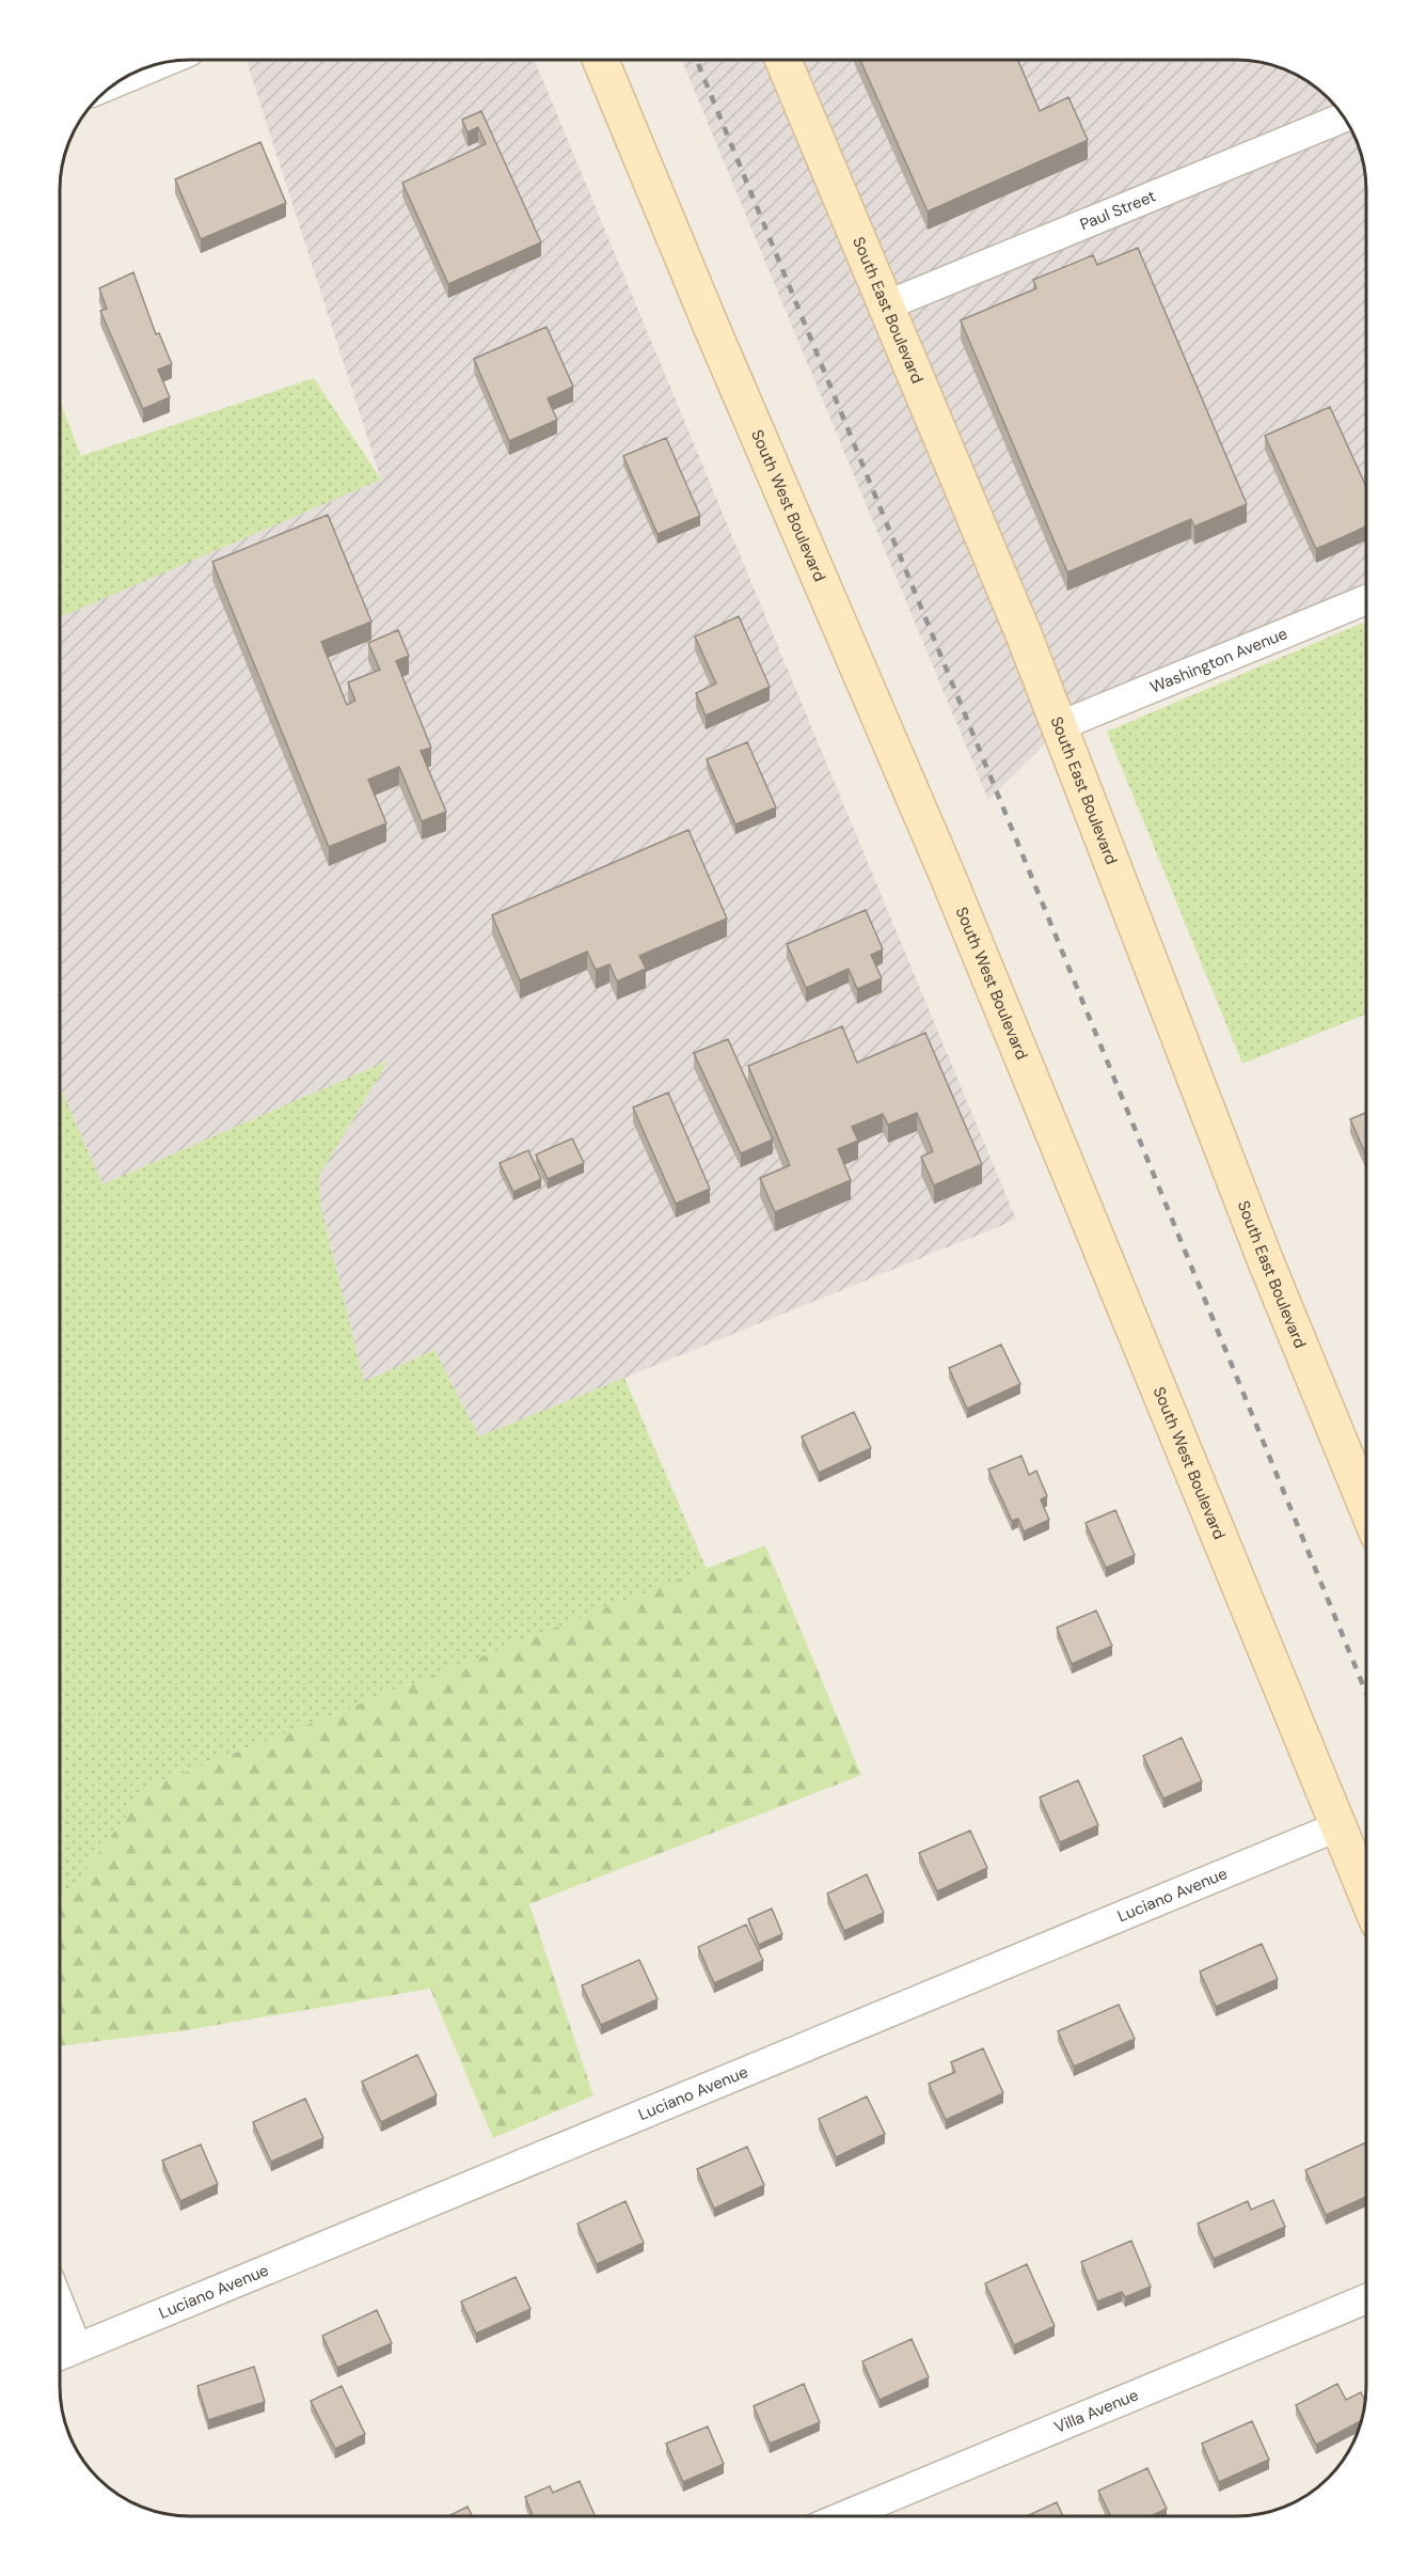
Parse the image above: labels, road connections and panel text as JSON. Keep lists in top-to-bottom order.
{
  "streets": {
    "main road": ["South East Boulevard", "South West Boulevard"],
    "street": [
      "Paul Street",
      "Washington Avenue",
      "Luciano Avenue",
      "Villa Avenue"
    ]
  },
  "crossings": [
    ["Paul Street", "South East Boulevard"],
    ["South East Boulevard", "Washington Avenue"],
    ["South West Boulevard", "Luciano Avenue"]
  ]
}
